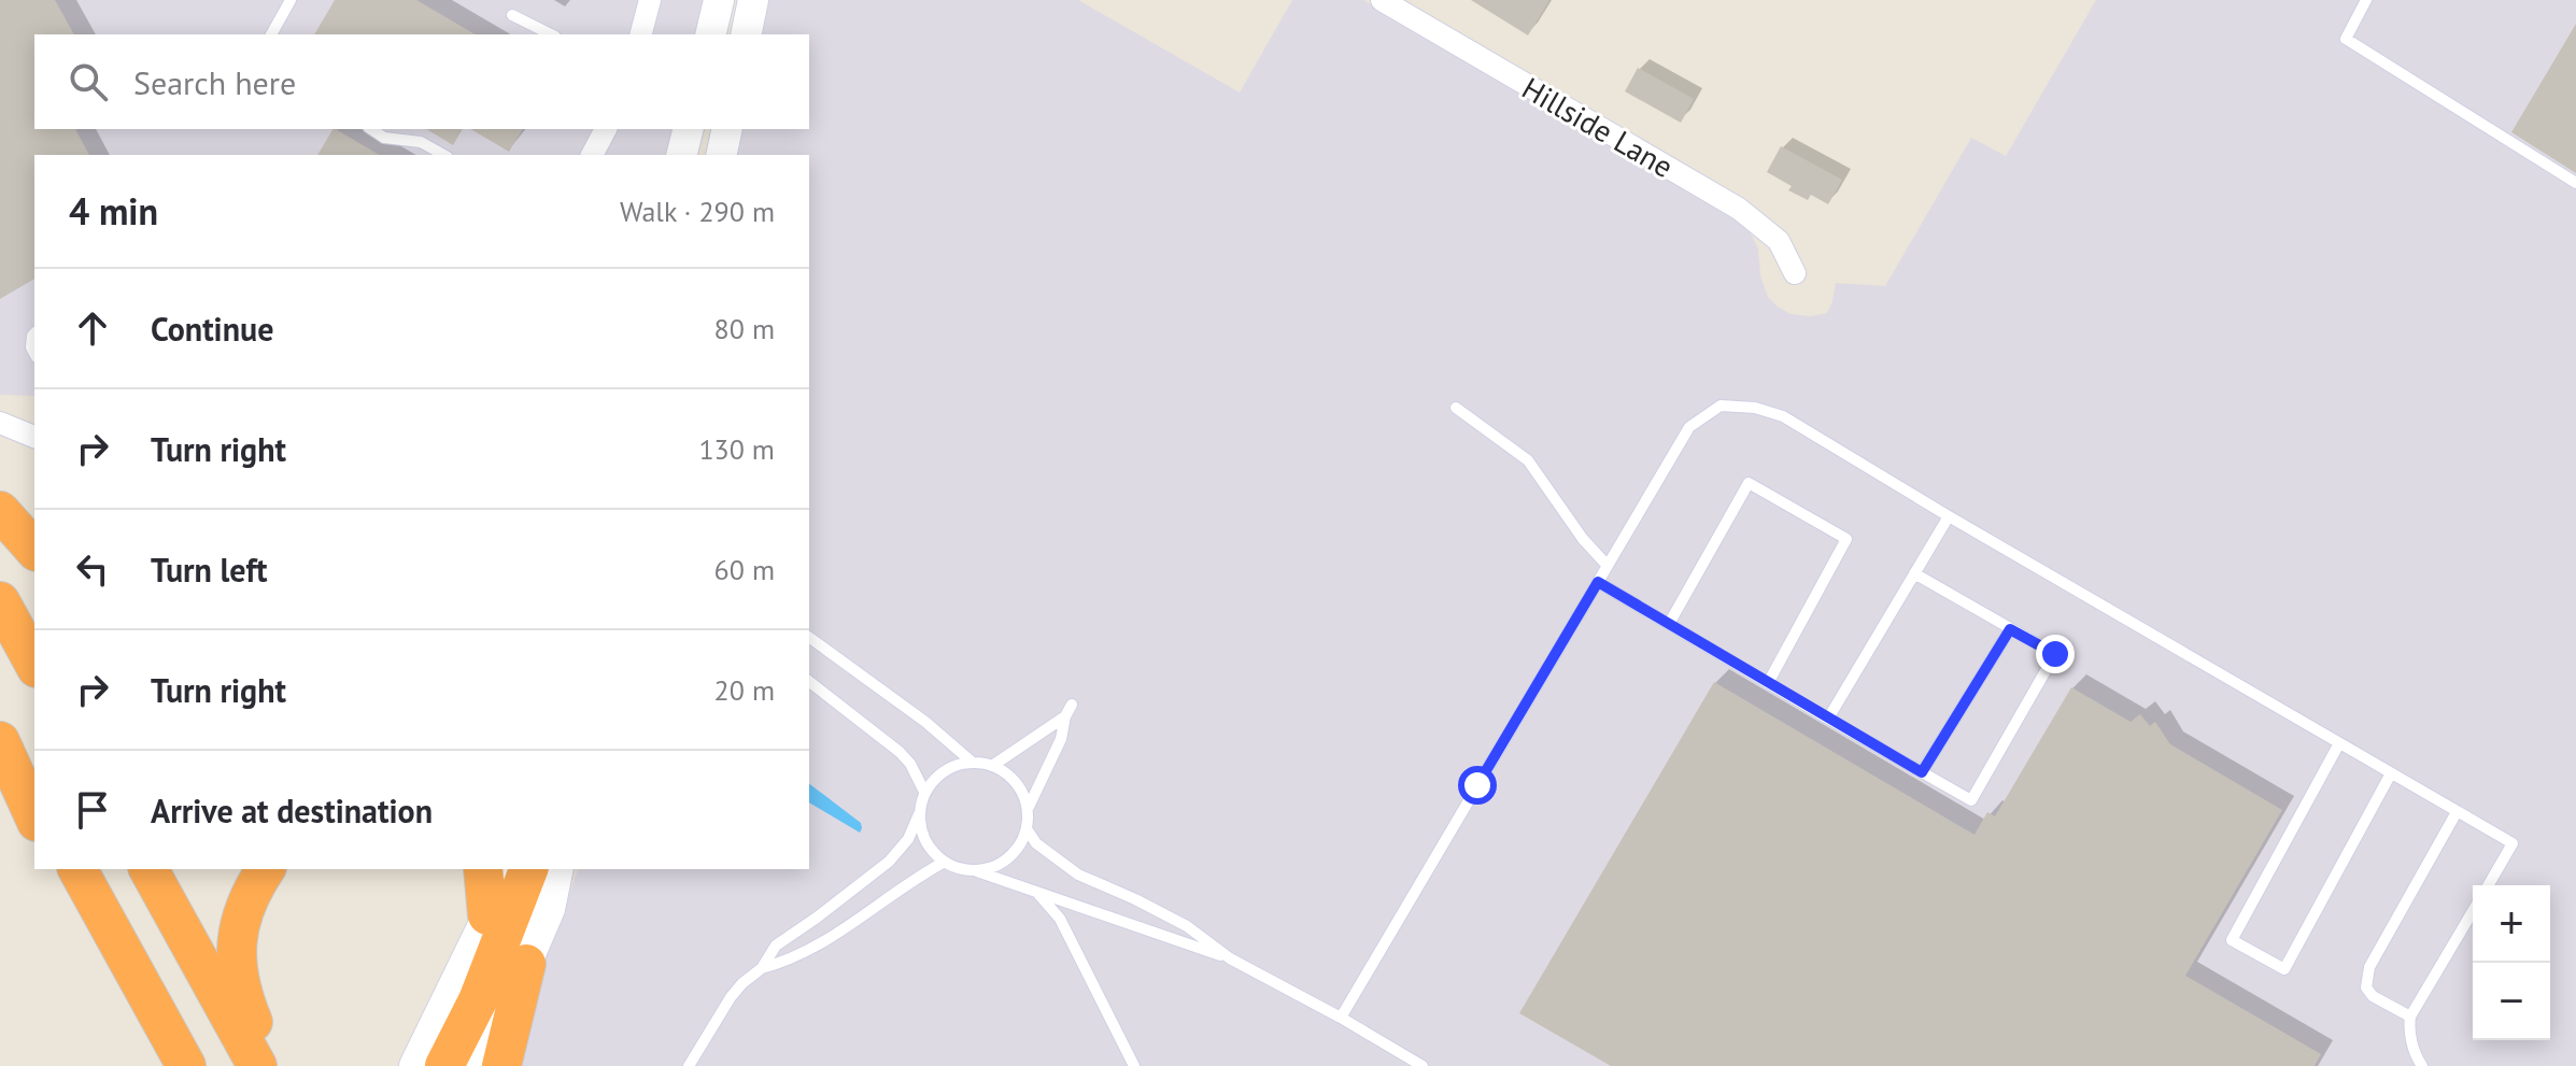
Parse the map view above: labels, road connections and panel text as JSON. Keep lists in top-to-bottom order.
{
  "streets": {
    "street": ["Hillside Lane"]
  },
  "page": {
    "search": "Search here",
    "heading": ["4 min", "Walk · 290 m"],
    "list": [
      ["Continue", "80 m"],
      ["Turn right", "130 m"],
      ["Turn left", "60 m"],
      ["Turn right", "20 m"],
      "Arrive at destination"
    ],
    "map_buttons": ["+", "−"]
  }
}
